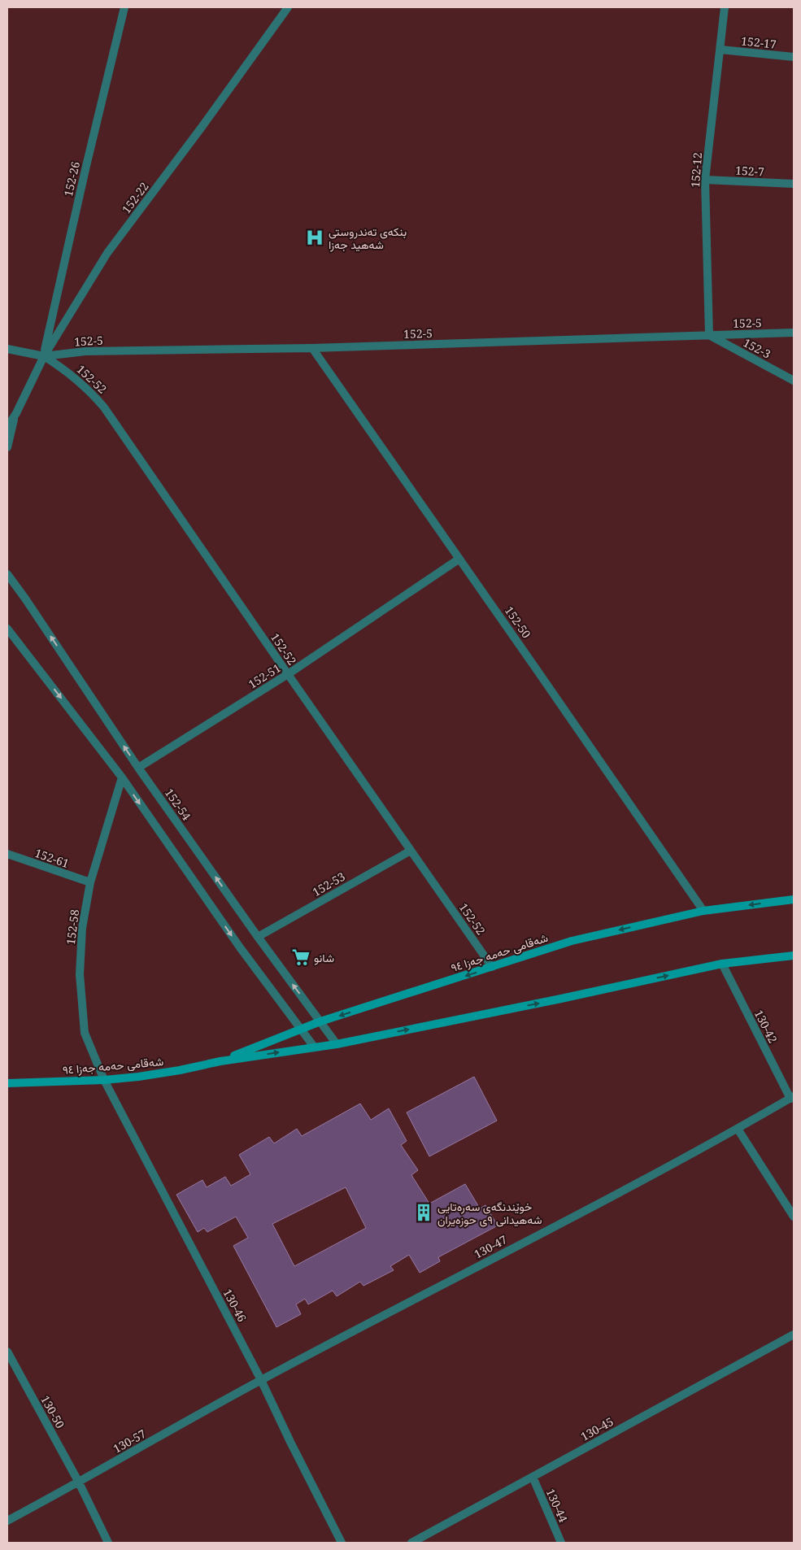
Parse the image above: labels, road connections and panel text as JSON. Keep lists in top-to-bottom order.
{
  "streets": {
    "main road": ["شەقامی حەمە جەزا ٩٤"],
    "street": [
      "152-17",
      "152-12",
      "152-7",
      "152-26",
      "152-22",
      "152-5",
      "152-3",
      "152-52",
      "152-50",
      "152-51",
      "152-54",
      "152-61",
      "152-53",
      "152-58",
      "130-42",
      "130-47",
      "130-46",
      "130-50",
      "130-45",
      "130-57",
      "130-44"
    ]
  },
  "crossings": [
    ["152-17", "152-12"],
    ["152-12", "152-7"],
    ["152-12", "152-5"],
    ["152-12", "152-3"],
    ["152-26", "152-22"],
    ["152-26", "152-5"],
    ["152-26", "152-52"],
    ["152-22", "152-5"],
    ["152-22", "152-52"],
    ["152-5", "152-3"],
    ["152-5", "152-52"],
    ["152-5", "152-50"],
    ["152-52", "152-51"],
    ["152-52", "152-53"],
    ["152-52", "شەقامی حەمە جەزا ٩٤"],
    ["152-50", "152-51"],
    ["152-50", "شەقامی حەمە جەزا ٩٤"],
    ["152-51", "152-54"],
    ["152-54", "152-53"],
    ["152-54", "شەقامی حەمە جەزا ٩٤"],
    ["152-61", "152-58"],
    ["152-58", "شەقامی حەمە جەزا ٩٤"],
    ["152-58", "130-46"],
    ["شەقامی حەمە جەزا ٩٤", "130-42"],
    ["شەقامی حەمە جەزا ٩٤", "130-46"],
    ["130-42", "130-47"],
    ["130-47", "130-46"],
    ["130-47", "130-57"],
    ["130-46", "130-57"],
    ["130-50", "130-57"],
    ["130-45", "130-44"]
  ],
  "places": {
    "hospital": ["بنکەی تەندروستی شەهید جەزا"],
    "supermarket": ["شانو"],
    "building": ["خوێندنگەی سەرەتایی شەهیدانی ٩ی حوزەیران"]
  }
}
